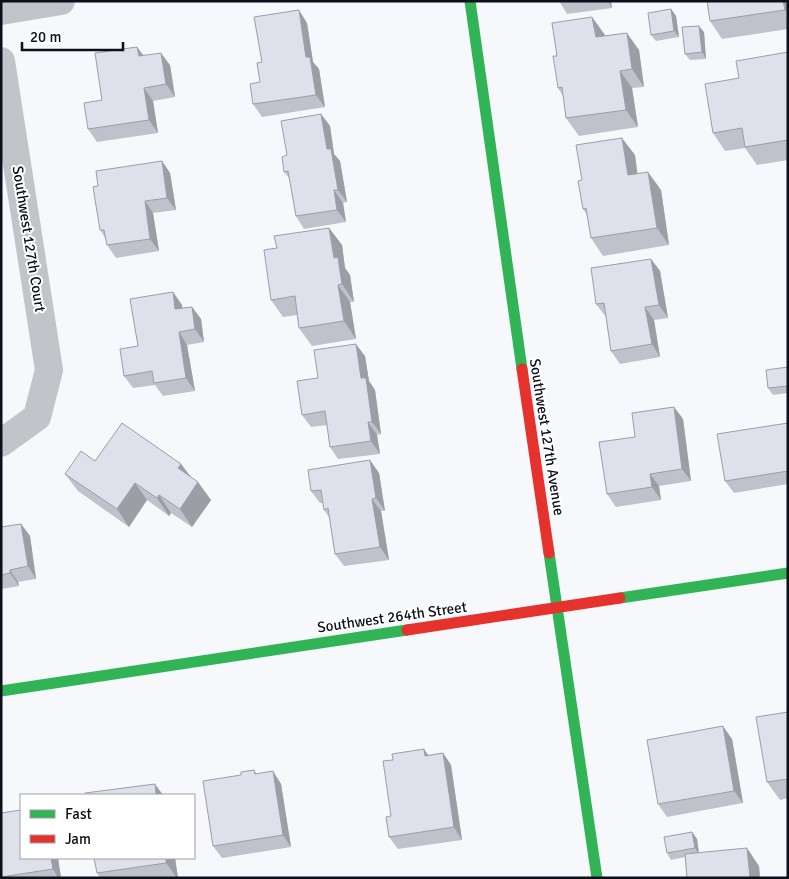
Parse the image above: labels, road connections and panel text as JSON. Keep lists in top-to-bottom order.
{
  "streets": {
    "street": ["Southwest 127th Court", "Southwest 127th Avenue", "Southwest 264th Street"]
  },
  "crossings": [
    ["Southwest 127th Avenue", "Southwest 264th Street"]
  ],
  "legend": ["Fast", "Jam"],
  "scale_bar": "20 m"
}
